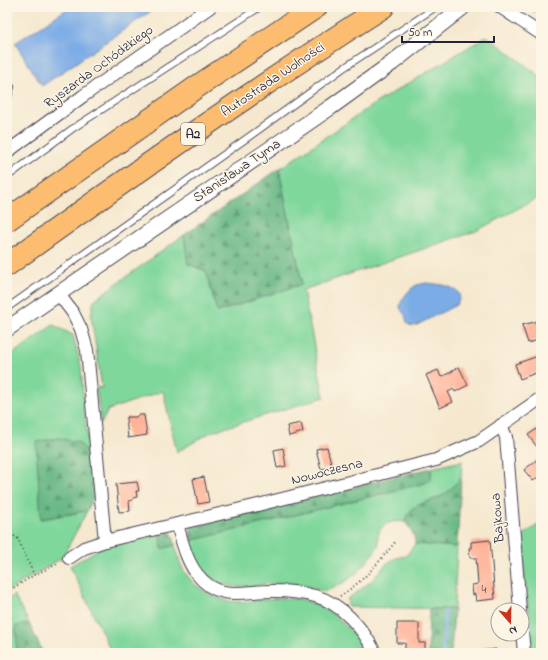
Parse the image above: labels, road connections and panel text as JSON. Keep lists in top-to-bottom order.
{
  "streets": {
    "highway": ["Autostrada Wolności", "A2"],
    "street": [
      "Ryszarda Ochódzkiego",
      "Stanisława Tyma",
      "Nowoczesna",
      "Bajkowa"
    ]
  },
  "crossings": [
    ["Nowoczesna", "Bajkowa"]
  ],
  "house_numbers": ["4"],
  "scale_bar": "50 m",
  "north": "bottom"
}
